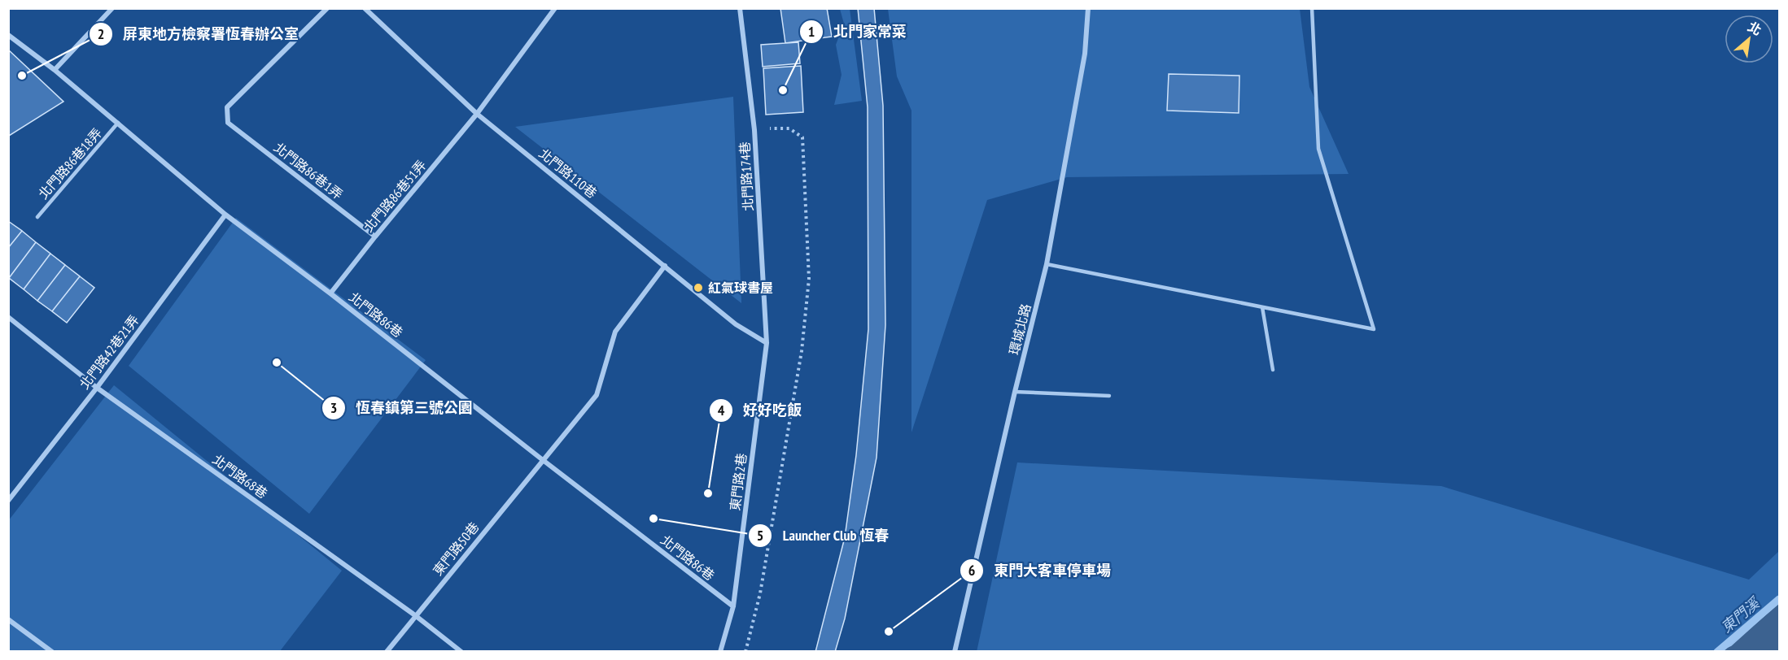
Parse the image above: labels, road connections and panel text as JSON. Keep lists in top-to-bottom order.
{
  "streets": {
    "street": [
      "北門路86巷1弄",
      "北門路110巷",
      "北門路174巷",
      "北門路86巷51弄",
      "北門路86巷",
      "環城北路",
      "北門路42巷21弄",
      "北門路68巷",
      "東門路2巷",
      "東門路50巷"
    ],
    "lane": ["北門路86巷18弄"]
  },
  "crossings": [
    ["北門路86巷18弄", "北門路86巷"],
    ["北門路86巷1弄", "北門路86巷51弄"],
    ["北門路110巷", "北門路174巷"],
    ["北門路110巷", "北門路86巷51弄"],
    ["北門路110巷", "東門路2巷"],
    ["北門路110巷", "東門路50巷"],
    ["北門路174巷", "東門路2巷"],
    ["北門路86巷51弄", "北門路86巷"],
    ["北門路86巷", "北門路42巷21弄"],
    ["北門路86巷", "東門路2巷"],
    ["北門路86巷", "東門路50巷"],
    ["北門路42巷21弄", "北門路68巷"],
    ["北門路68巷", "東門路50巷"]
  ],
  "water": ["東門溪"],
  "places": [
    "屏東地方檢察署恆春辦公室",
    "北門家常菜",
    "紅氣球書屋",
    "恆春鎮第三號公園",
    "好好吃飯",
    "Launcher Club 恆春",
    "東門大客車停車場"
  ],
  "north": "top right"
}
